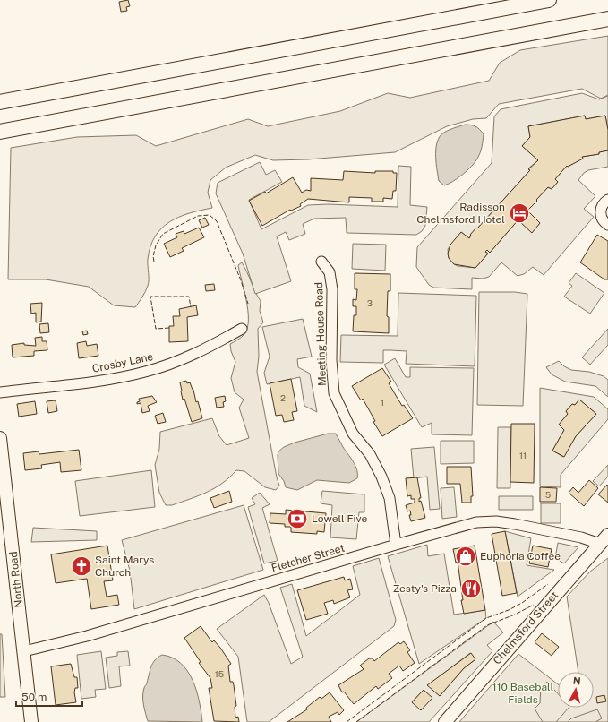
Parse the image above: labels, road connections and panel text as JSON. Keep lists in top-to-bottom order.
{
  "streets": {
    "main road": ["North Road", "Chelmsford Street"],
    "street": ["Meeting House Road", "Crosby Lane", "Fletcher Street"]
  },
  "crossings": [
    ["Meeting House Road", "Fletcher Street"],
    ["Fletcher Street", "North Road"],
    ["Fletcher Street", "Chelmsford Street"]
  ],
  "parks": ["110 Baseball Fields"],
  "places": {
    "hotel": ["Radisson Chelmsford Hotel"],
    "bank": ["Lowell Five"],
    "shop": ["Euphoria Coffee"],
    "church": ["Saint Marys Church"],
    "restaurant": ["Zesty's Pizza"]
  },
  "house_numbers": [
    "3",
    "2",
    "1",
    "11",
    "5",
    "15"
  ],
  "scale_bar": "50 m",
  "north": "top"
}
